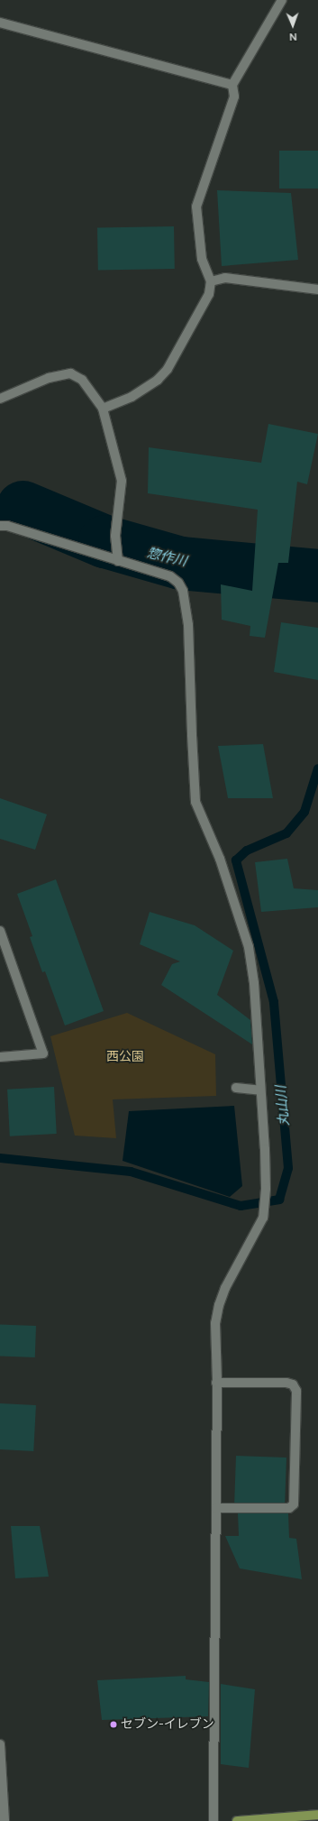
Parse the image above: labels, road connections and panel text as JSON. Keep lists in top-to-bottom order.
{
  "water": ["惣作川", "丸山川"],
  "parks": ["西公園"],
  "places": ["セブン-イレブン"],
  "north": "bottom"
}
